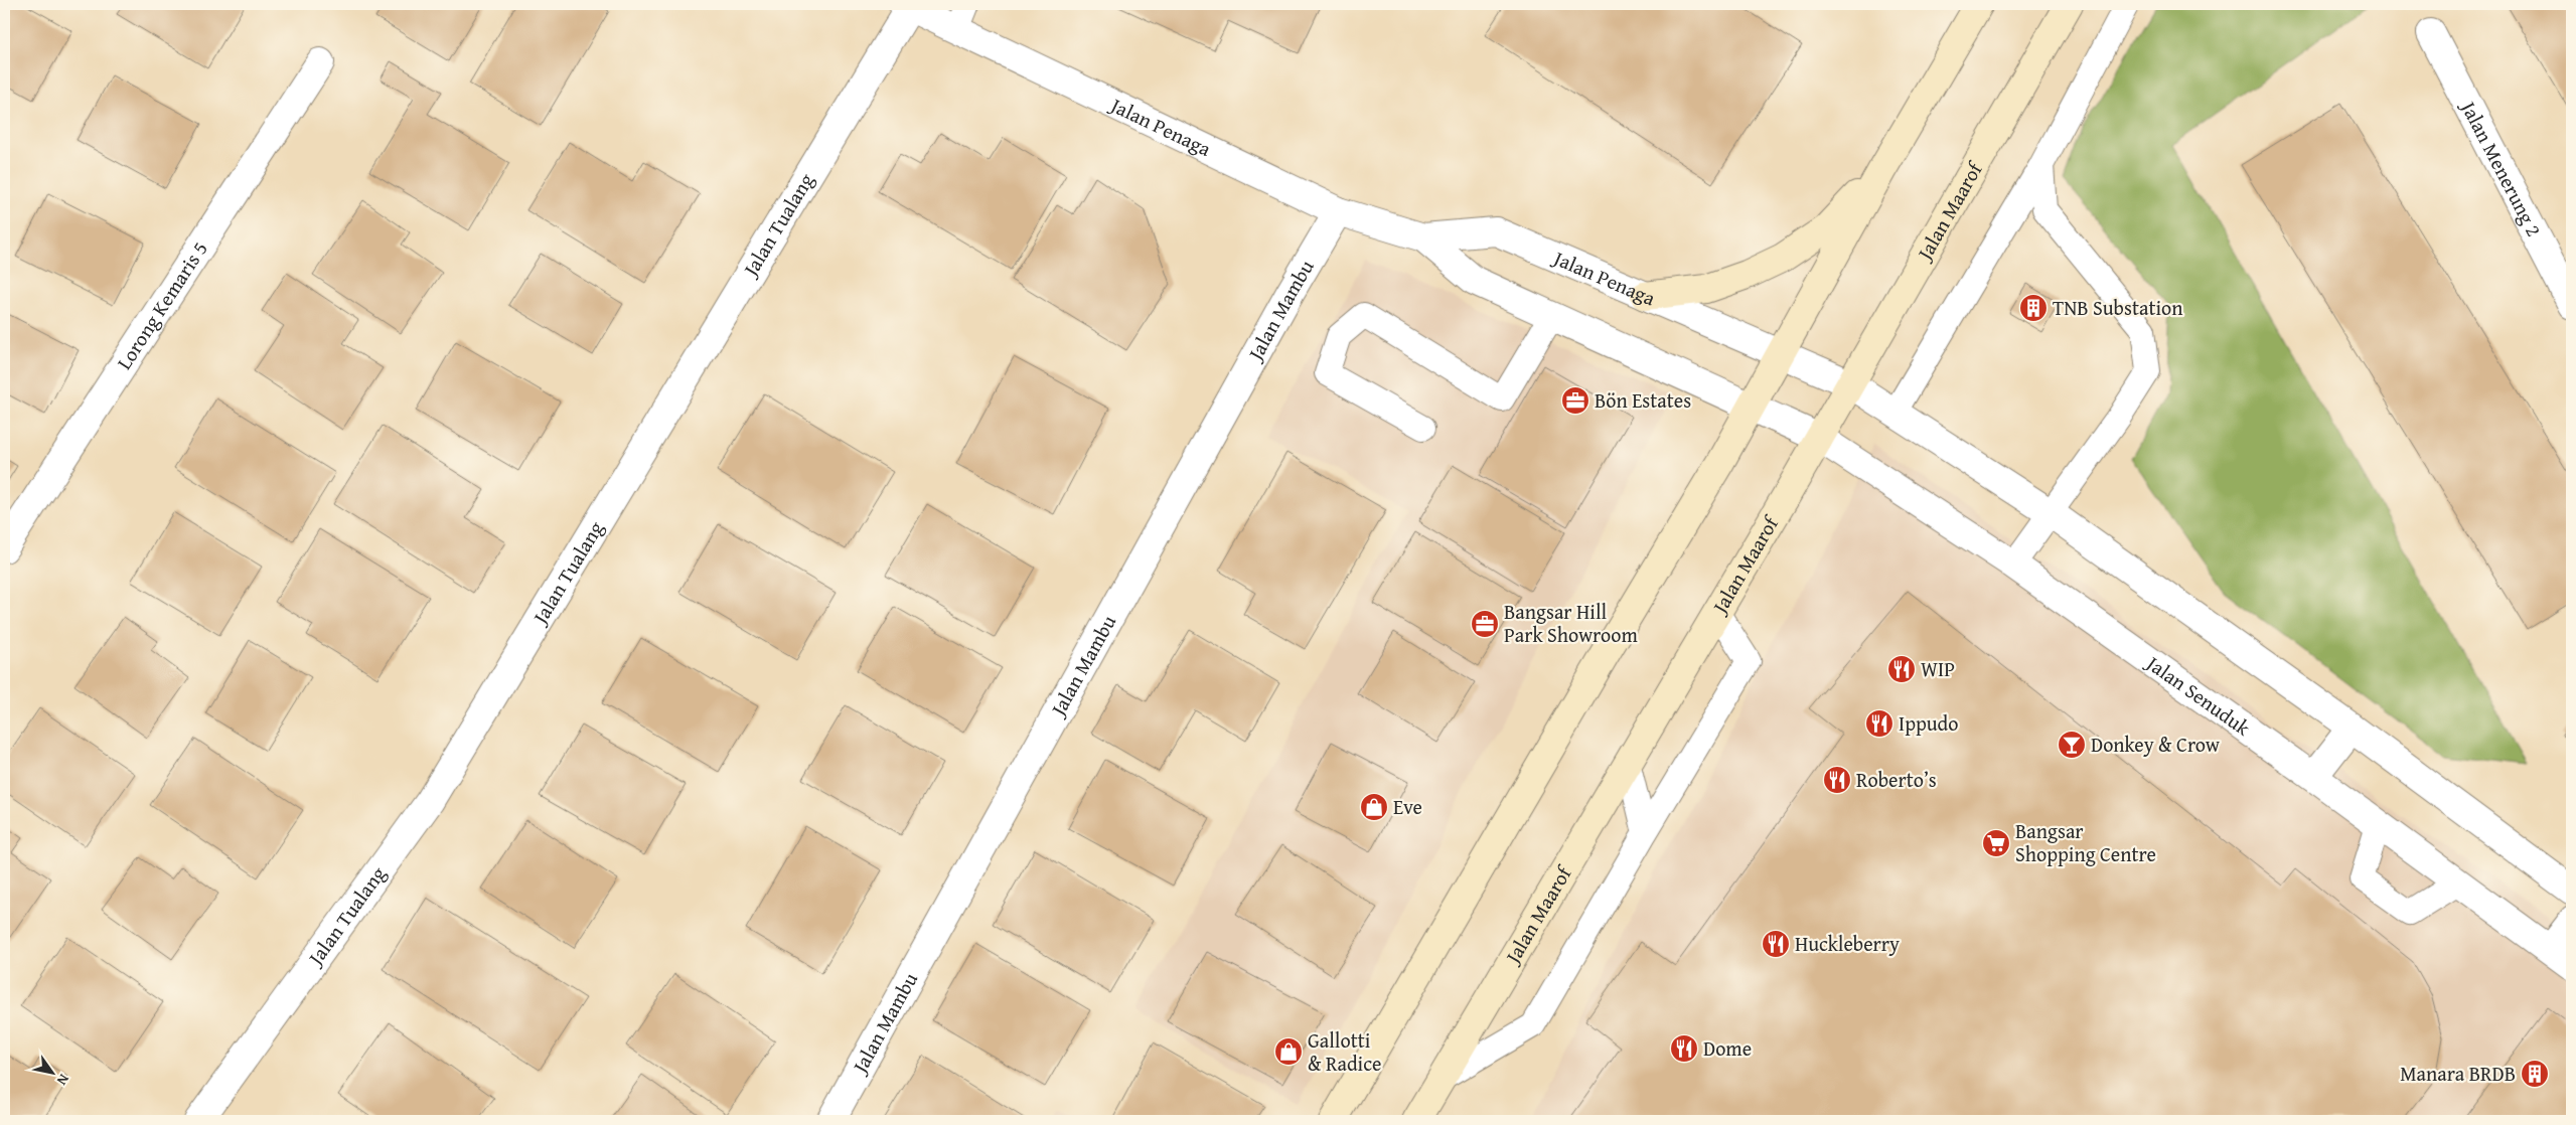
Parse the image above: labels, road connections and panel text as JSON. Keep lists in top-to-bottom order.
{
  "streets": {
    "main road": ["Jalan Maarof"],
    "street": [
      "Jalan Penaga",
      "Jalan Menerung 2",
      "Jalan Tualang",
      "Lorong Kemaris 5",
      "Jalan Mambu",
      "Jalan Senuduk"
    ]
  },
  "crossings": [
    ["Jalan Penaga", "Jalan Maarof"],
    ["Jalan Penaga", "Jalan Tualang"],
    ["Jalan Penaga", "Jalan Mambu"],
    ["Jalan Penaga", "Jalan Senuduk"],
    ["Jalan Maarof", "Jalan Senuduk"]
  ],
  "places": {
    "building": ["TNB Substation", "Manara BRDB"],
    "office": ["Bön Estates", "Bangsar Hill Park Showroom"],
    "restaurant": [
      "WIP",
      "Ippudo",
      "Roberto’s",
      "Huckleberry",
      "Dome"
    ],
    "bar": ["Donkey & Crow"],
    "shop": ["Eve", "Gallotti & Radice"],
    "supermarket": ["Bangsar Shopping Centre"]
  },
  "north": "bottom right"
}
